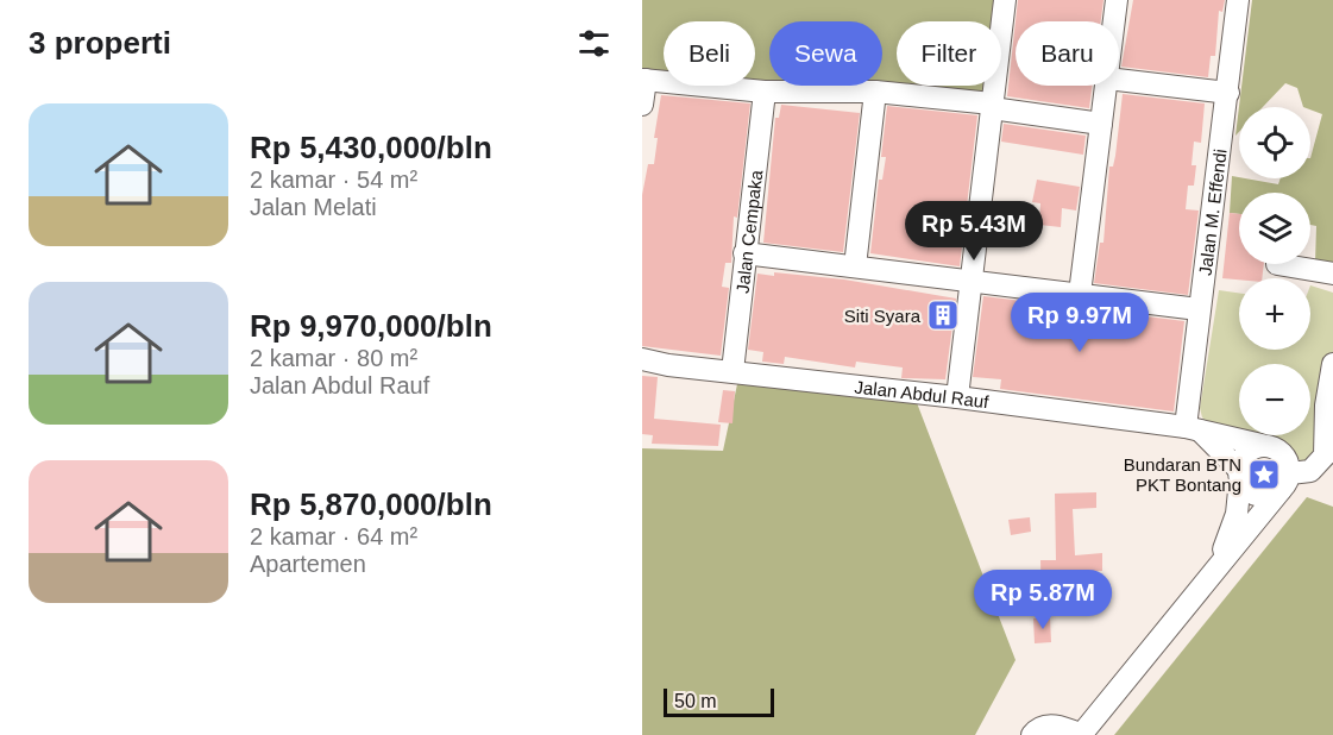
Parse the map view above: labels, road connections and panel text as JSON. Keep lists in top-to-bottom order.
{
  "streets": {
    "street": ["Jalan M. Effendi", "Jalan Cempaka", "Jalan Abdul Rauf"]
  },
  "crossings": [
    ["Jalan M. Effendi", "Jalan Abdul Rauf"],
    ["Jalan Cempaka", "Jalan Abdul Rauf"]
  ],
  "places": {
    "building": ["Siti Syara"],
    "place": ["Bundaran BTN PKT Bontang"]
  },
  "scale_bar": "50 m",
  "page": {
    "heading": "3 properti",
    "chip": [
      "Beli",
      "Sewa",
      "Filter",
      "Baru"
    ],
    "list": [
      {
        "name": "Rp 5,430,000/bln",
        "note": "2 kamar · 54 m² · Jalan Melati"
      },
      {
        "name": "Rp 9,970,000/bln",
        "note": "2 kamar · 80 m² · Jalan Abdul Rauf"
      },
      {
        "name": "Rp 5,870,000/bln",
        "note": "2 kamar · 64 m² · Apartemen"
      }
    ],
    "map_buttons": ["+", "−"],
    "price": ["Rp 5.43M", "Rp 9.97M", "Rp 5.87M"],
    "scale": "50 m"
  }
}
